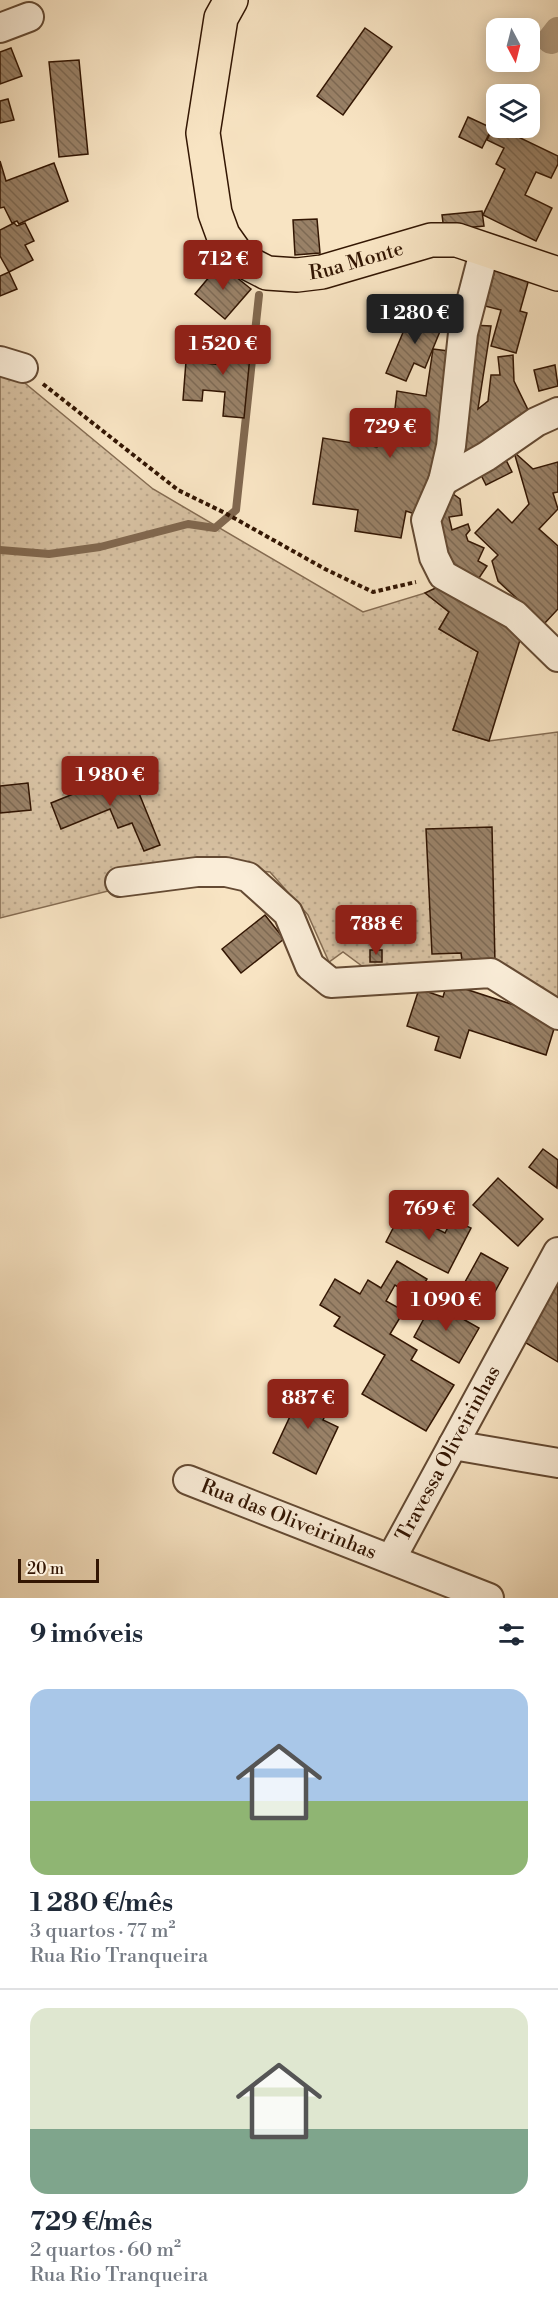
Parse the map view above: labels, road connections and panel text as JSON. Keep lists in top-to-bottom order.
{
  "streets": {
    "main road": ["Rua Monte"],
    "street": ["Travessa Oliveirinhas", "Rua das Oliveirinhas"]
  },
  "crossings": [
    ["Travessa Oliveirinhas", "Rua das Oliveirinhas"]
  ],
  "scale_bar": "20 m",
  "north": "bottom",
  "page": {
    "price": [
      "712 €",
      "1 280 €",
      "1 520 €",
      "729 €",
      "1 980 €",
      "788 €",
      "769 €",
      "1 090 €",
      "887 €"
    ],
    "scale": "20 m",
    "heading": "9 imóveis",
    "list": [
      {
        "name": "1 280 €/mês",
        "note": "3 quartos · 77 m² · Rua Rio Tranqueira"
      },
      {
        "name": "729 €/mês",
        "note": "2 quartos · 60 m² · Rua Rio Tranqueira"
      }
    ]
  }
}
